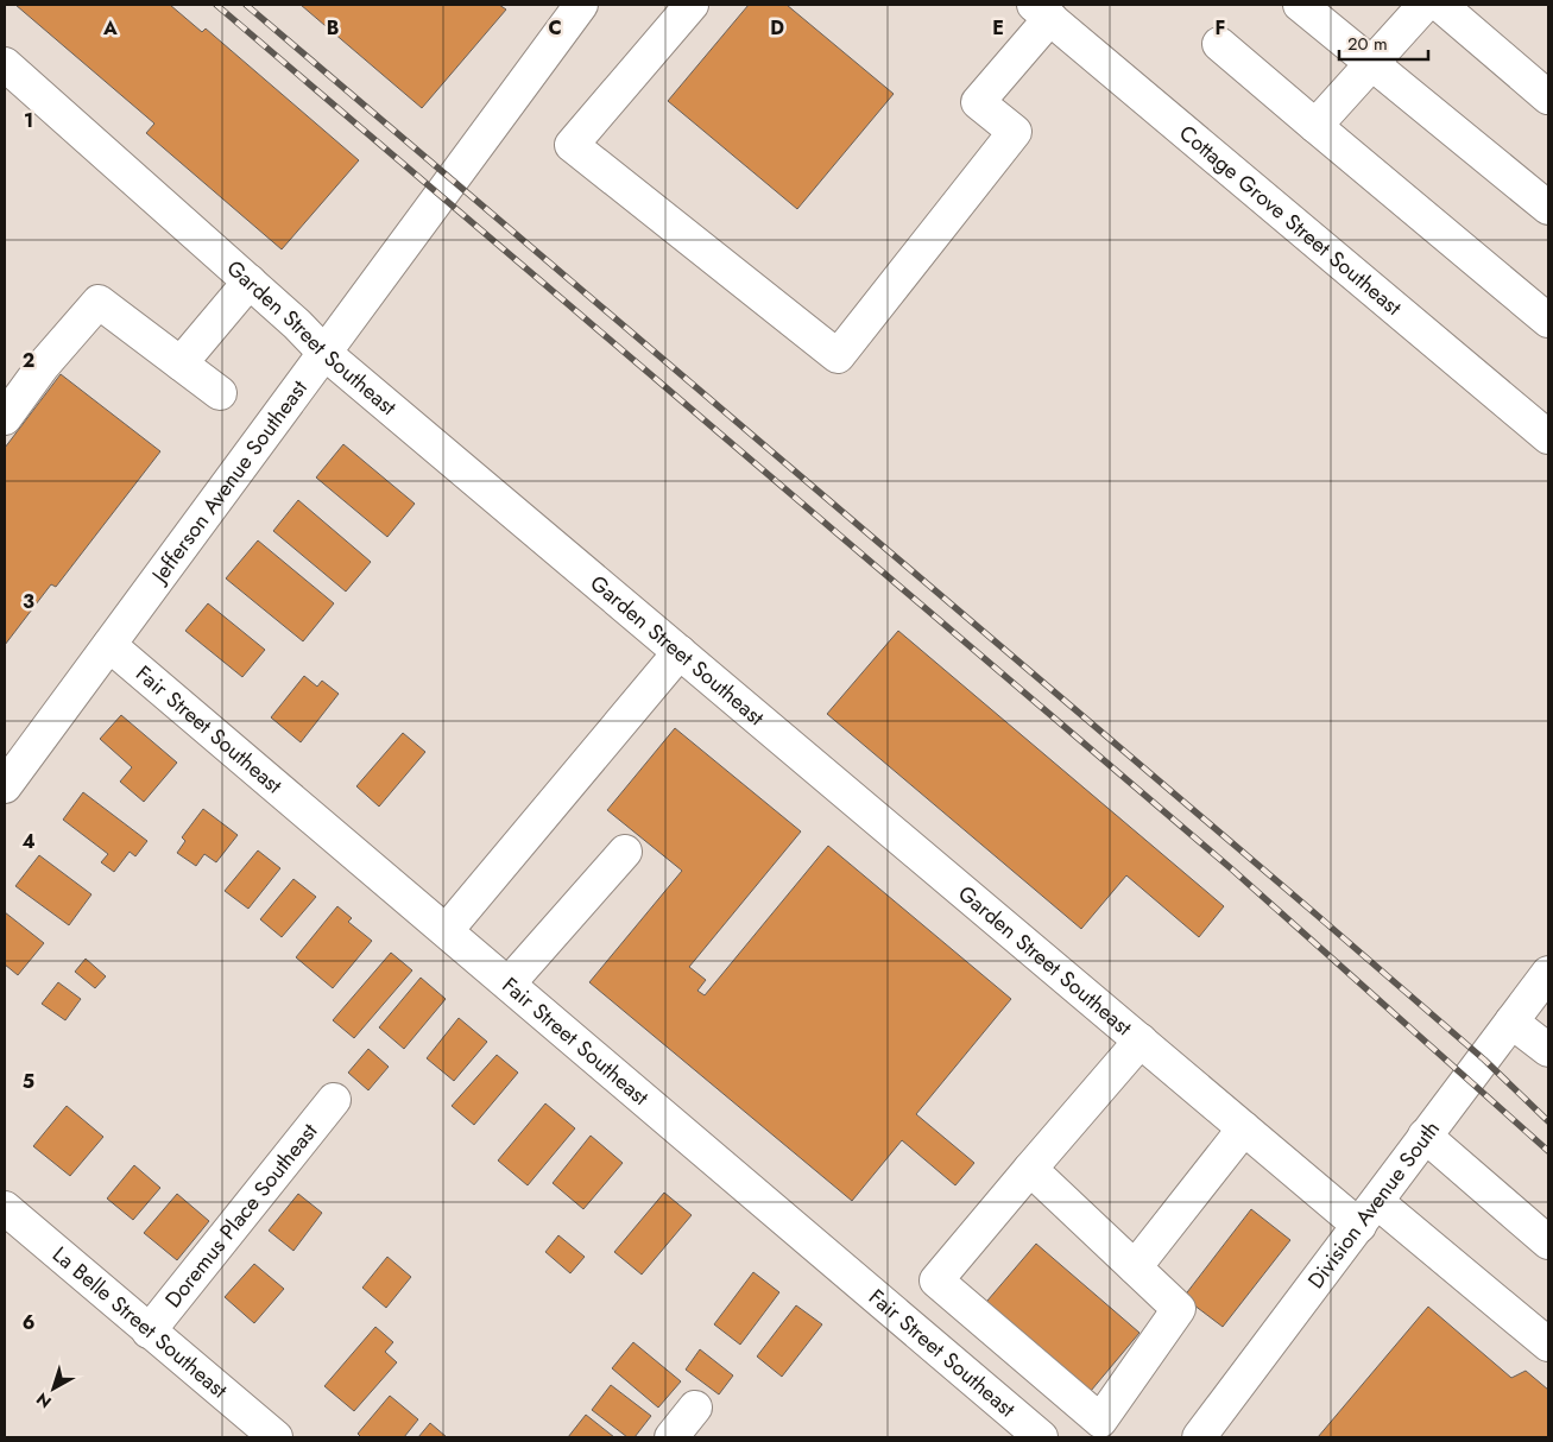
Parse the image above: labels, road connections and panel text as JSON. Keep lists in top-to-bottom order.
{
  "streets": {
    "street": [
      "Cottage Grove Street Southeast",
      "Garden Street Southeast",
      "Jefferson Avenue Southeast",
      "Fair Street Southeast",
      "Division Avenue South",
      "Doremus Place Southeast",
      "La Belle Street Southeast"
    ]
  },
  "crossings": [
    ["Garden Street Southeast", "Jefferson Avenue Southeast"],
    ["Garden Street Southeast", "Division Avenue South"],
    ["Jefferson Avenue Southeast", "Fair Street Southeast"],
    ["Doremus Place Southeast", "La Belle Street Southeast"]
  ],
  "scale_bar": "20 m",
  "north": "bottom left",
  "grid": {
    "columns": [
      "A",
      "B",
      "C",
      "D",
      "E",
      "F"
    ],
    "rows": [
      "1",
      "2",
      "3",
      "4",
      "5",
      "6"
    ]
  }
}
